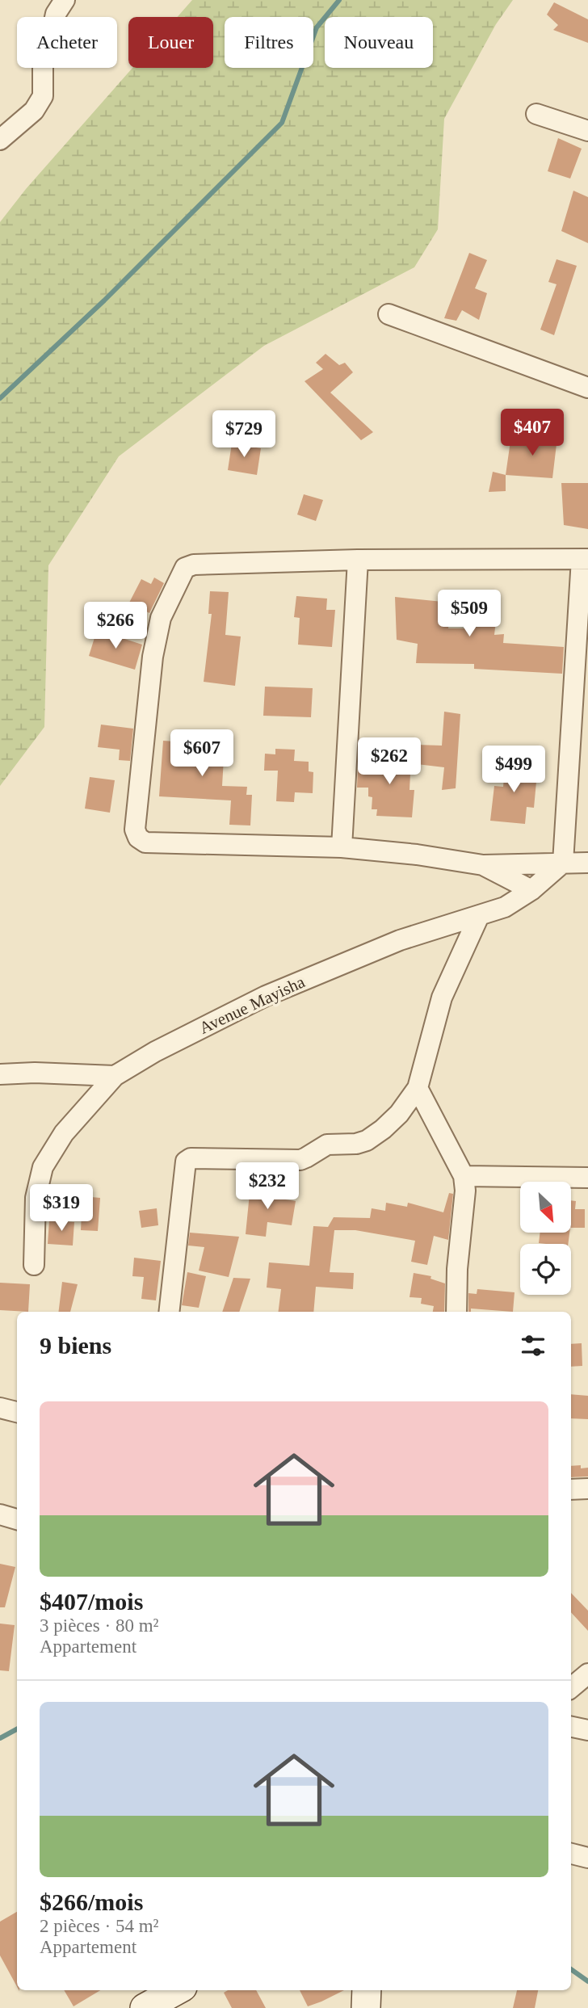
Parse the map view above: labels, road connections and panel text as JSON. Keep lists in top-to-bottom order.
{
  "streets": {
    "street": ["Avenue Mayisha"]
  },
  "north": "bottom right",
  "page": {
    "chip": [
      "Acheter",
      "Louer",
      "Filtres",
      "Nouveau"
    ],
    "price": [
      "$407",
      "$729",
      "$509",
      "$266",
      "$607",
      "$262",
      "$499",
      "$232",
      "$319"
    ],
    "heading": "9 biens",
    "list": [
      {
        "name": "$407/mois",
        "note": "3 pièces · 80 m² · Appartement"
      },
      {
        "name": "$266/mois",
        "note": "2 pièces · 54 m² · Appartement"
      }
    ]
  }
}
